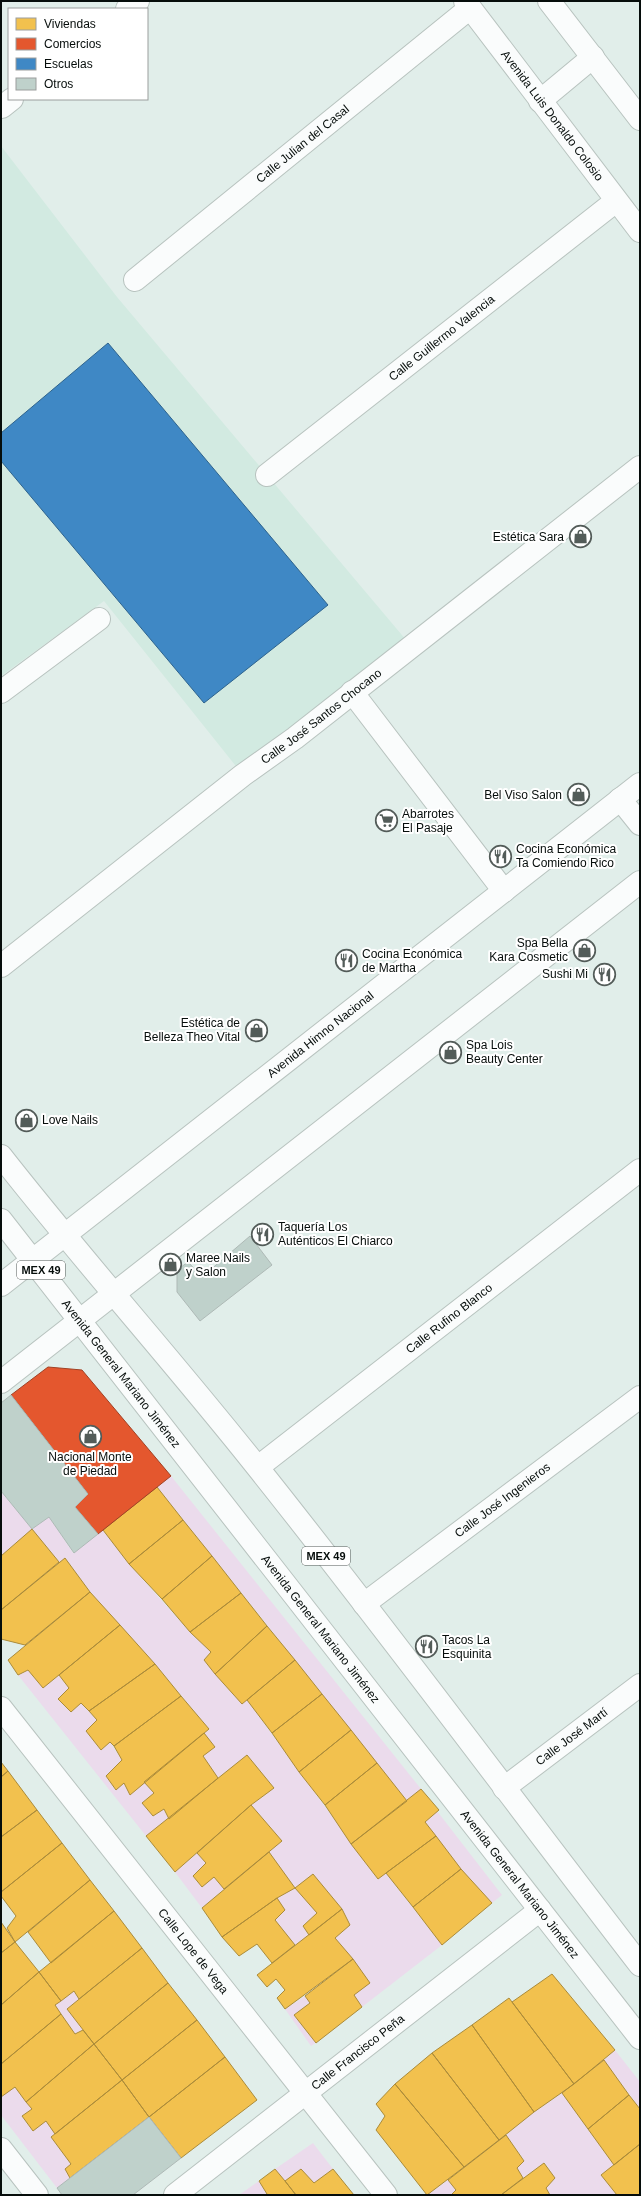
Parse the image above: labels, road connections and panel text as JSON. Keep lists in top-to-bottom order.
{
  "streets": {
    "street": [
      "Avenida Luis Donaldo Colosio",
      "Calle Julian del Casal",
      "Calle Guillermo Valencia",
      "Calle José Santos Chocano",
      "Avenida Himno Nacional",
      "MEX 49",
      "Calle Rufino Blanco",
      "Avenida General Mariano Jiménez",
      "Calle José Ingenieros",
      "Calle José Martí",
      "Calle Lope de Vega",
      "Calle Francisco Peña"
    ]
  },
  "crossings": [
    ["Avenida Luis Donaldo Colosio", "Calle Julian del Casal"],
    ["Avenida Luis Donaldo Colosio", "Calle Guillermo Valencia"],
    ["Avenida Himno Nacional", "MEX 49"],
    ["Avenida Himno Nacional", "Avenida General Mariano Jiménez"],
    ["MEX 49", "Calle Rufino Blanco"],
    ["MEX 49", "Calle José Ingenieros"],
    ["MEX 49", "Calle José Martí"],
    ["Avenida General Mariano Jiménez", "Calle Francisco Peña"],
    ["Calle Lope de Vega", "Calle Francisco Peña"]
  ],
  "places": {
    "shop": [
      "Estética Sara",
      "Bel Viso Salon",
      "Spa Bella Kara Cosmetic",
      "Estética de Belleza Theo Vital",
      "Spa Lois Beauty Center",
      "Love Nails",
      "Maree Nails y Salon",
      "Nacional Monte de Piedad"
    ],
    "supermarket": ["Abarrotes El Pasaje"],
    "restaurant": [
      "Cocina Económica Ta Comiendo Rico",
      "Cocina Económica de Martha",
      "Sushi Mi",
      "Taquería Los Auténticos El Chiarco",
      "Tacos La Esquinita"
    ]
  },
  "legend": [
    "Viviendas",
    "Comercios",
    "Escuelas",
    "Otros"
  ]
}
